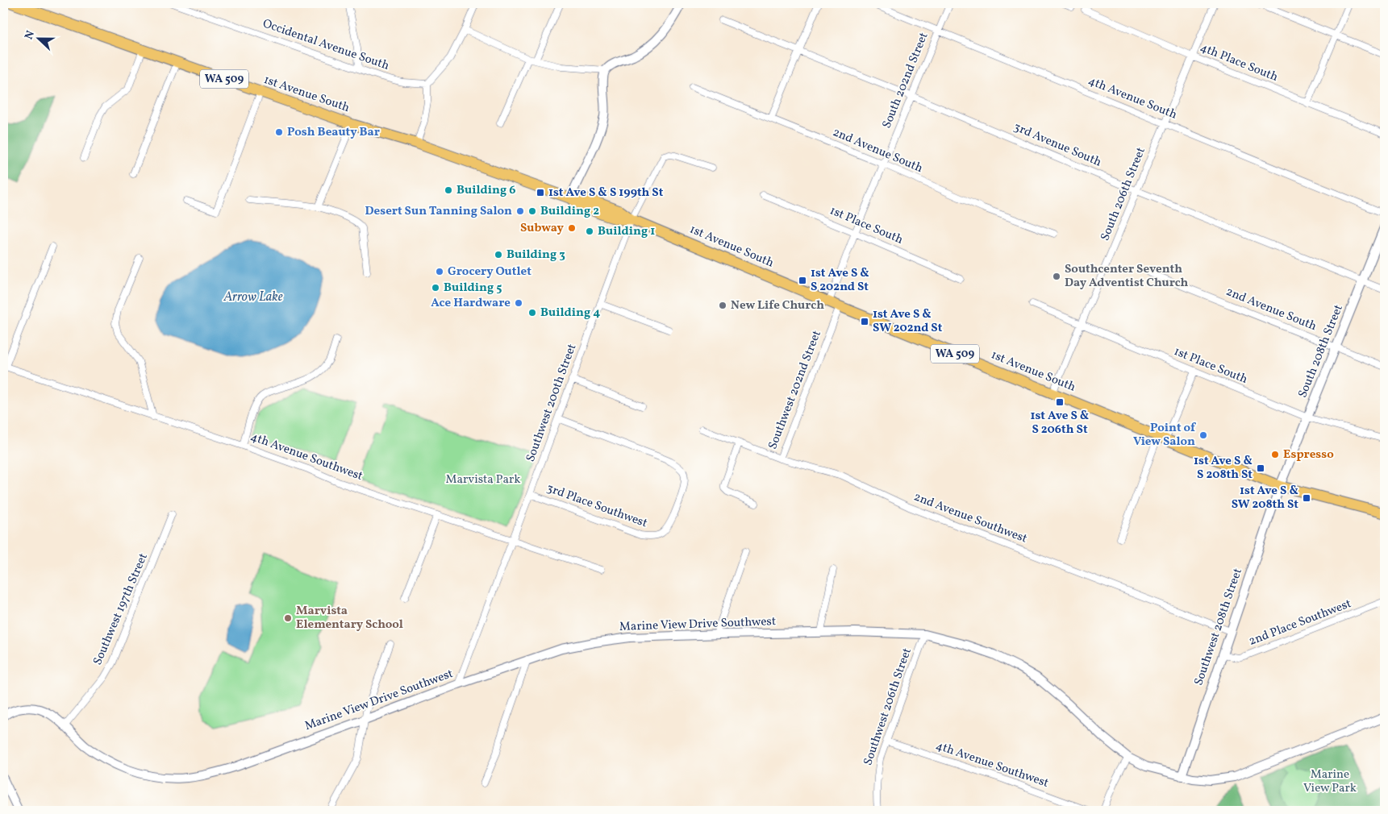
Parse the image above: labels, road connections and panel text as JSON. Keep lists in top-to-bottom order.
{
  "streets": {
    "main road": ["WA 509", "1st Avenue South"],
    "street": [
      "Occidental Avenue South",
      "4th Place South",
      "South 202nd Street",
      "4th Avenue South",
      "3rd Avenue South",
      "2nd Avenue South",
      "South 206th Street",
      "1st Place South",
      "South 208th Street",
      "Southwest 202nd Street",
      "Southwest 200th Street",
      "4th Avenue Southwest",
      "3rd Place Southwest",
      "2nd Avenue Southwest",
      "Southwest 197th Street",
      "2nd Place Southwest",
      "Marine View Drive Southwest",
      "Southwest 208th Street",
      "Southwest 206th Street"
    ]
  },
  "crossings": [
    ["4th Place South", "South 206th Street"],
    ["South 202nd Street", "1st Avenue South"],
    ["South 202nd Street", "4th Avenue South"],
    ["South 202nd Street", "3rd Avenue South"],
    ["South 202nd Street", "2nd Avenue South"],
    ["South 202nd Street", "1st Place South"],
    ["1st Avenue South", "South 206th Street"],
    ["1st Avenue South", "South 208th Street"],
    ["1st Avenue South", "Southwest 202nd Street"],
    ["1st Avenue South", "Southwest 200th Street"],
    ["1st Avenue South", "Southwest 208th Street"],
    ["4th Avenue South", "South 206th Street"],
    ["3rd Avenue South", "South 206th Street"],
    ["3rd Avenue South", "South 208th Street"],
    ["2nd Avenue South", "South 208th Street"],
    ["South 206th Street", "1st Place South"],
    ["1st Place South", "South 208th Street"],
    ["South 208th Street", "Southwest 208th Street"],
    ["Southwest 202nd Street", "2nd Avenue Southwest"],
    ["Southwest 200th Street", "4th Avenue Southwest"],
    ["Southwest 200th Street", "3rd Place Southwest"],
    ["Southwest 200th Street", "Marine View Drive Southwest"],
    ["4th Avenue Southwest", "Southwest 206th Street"],
    ["2nd Avenue Southwest", "Southwest 208th Street"],
    ["Southwest 197th Street", "Marine View Drive Southwest"],
    ["2nd Place Southwest", "Southwest 208th Street"],
    ["Marine View Drive Southwest", "Southwest 208th Street"],
    ["Marine View Drive Southwest", "Southwest 206th Street"]
  ],
  "water": ["Arrow Lake"],
  "parks": ["Marvista Park", "Marine View Park"],
  "places": {
    "other": [
      "Posh Beauty Bar",
      "Building 6",
      "Desert Sun Tanning Salon",
      "Building 2",
      "Subway",
      "Building 1",
      "Building 3",
      "Grocery Outlet",
      "Southcenter Seventh Day Adventist Church",
      "Building 5",
      "Ace Hardware",
      "New Life Church",
      "Building 4",
      "Point of View Salon",
      "Espresso",
      "Marvista Elementary School"
    ],
    "transit": [
      "1st Ave S & S 199th St",
      "1st Ave S & S 202nd St",
      "1st Ave S & SW 202nd St",
      "1st Ave S & S 206th St",
      "1st Ave S & S 208th St",
      "1st Ave S & SW 208th St"
    ]
  },
  "north": "left"
}
